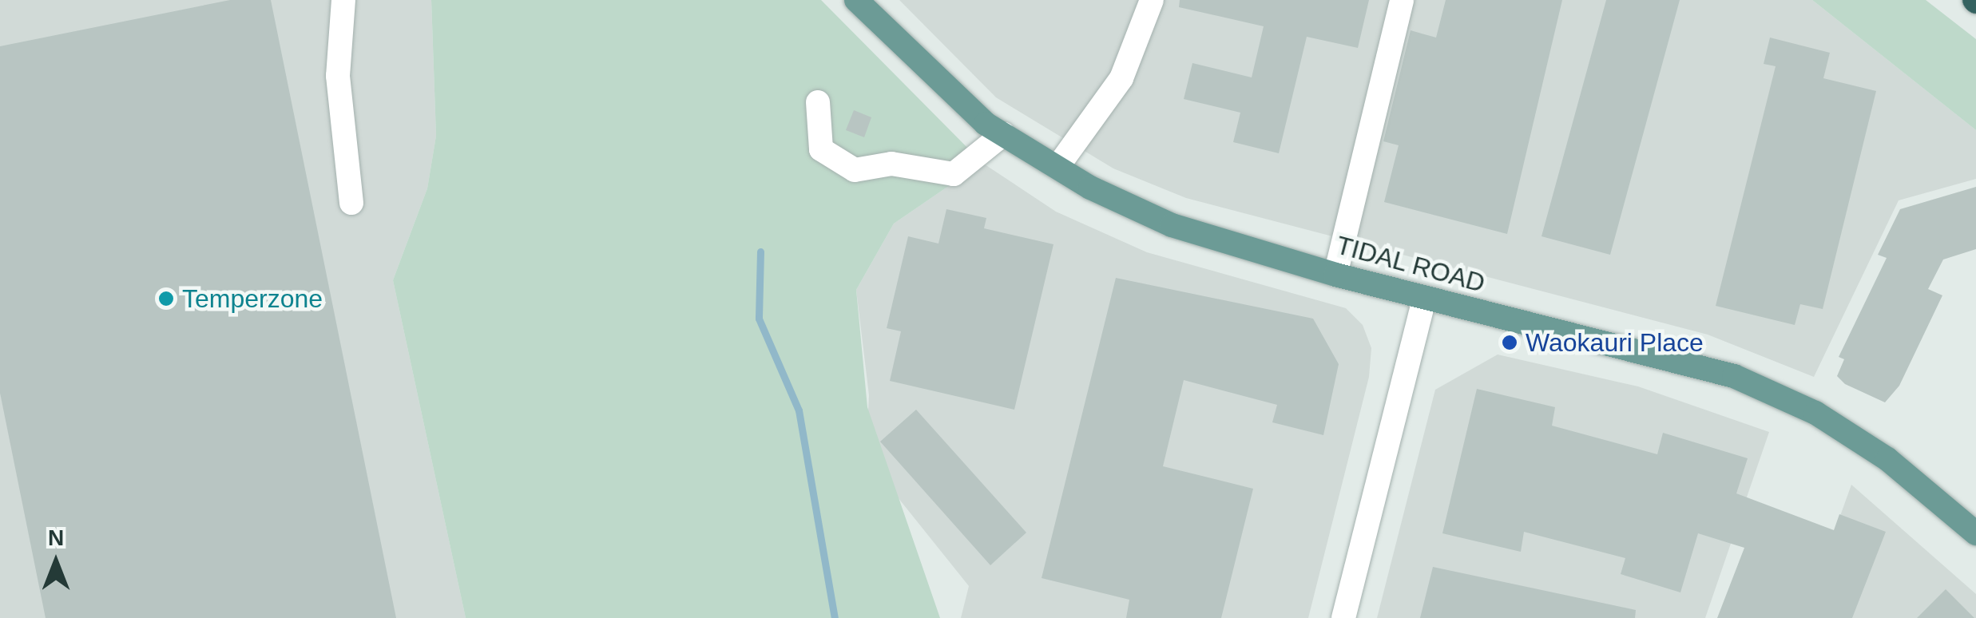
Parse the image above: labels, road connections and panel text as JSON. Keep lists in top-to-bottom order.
{
  "streets": {
    "main road": ["TIDAL ROAD"]
  },
  "places": ["Temperzone", "Waokauri Place"],
  "north": "top"
}
